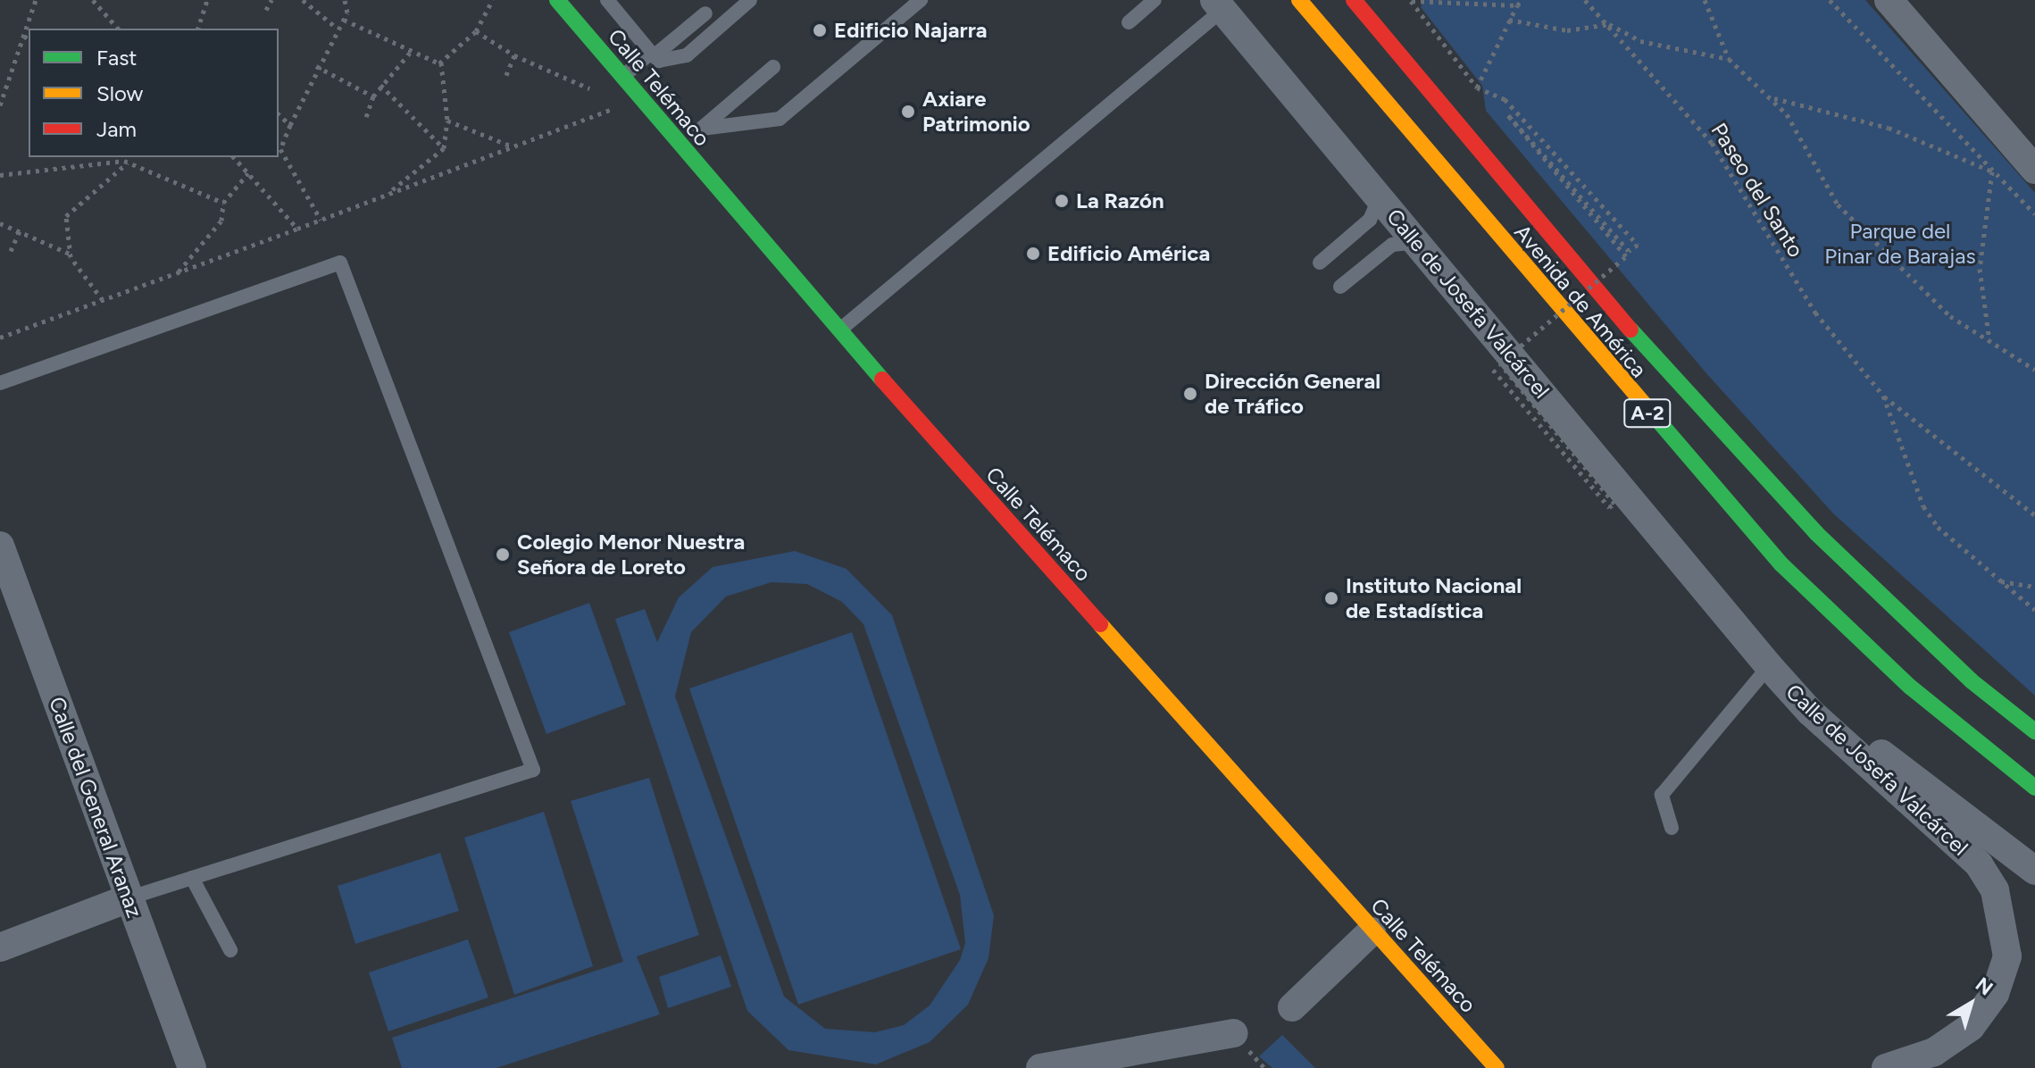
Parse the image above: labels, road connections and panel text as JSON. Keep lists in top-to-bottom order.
{
  "streets": {
    "main road": ["Calle Telémaco", "Avenida de América", "A-2"],
    "street": ["Calle de Josefa Valcárcel", "Calle del General Aranaz"],
    "path": ["Paseo del Santo"]
  },
  "parks": ["Parque del Pinar de Barajas"],
  "places": [
    "Edificio Najarra",
    "Axiare Patrimonio",
    "La Razón",
    "Edificio América",
    "Dirección General de Tráfico",
    "Colegio Menor Nuestra Señora de Loreto",
    "Instituto Nacional de Estadística"
  ],
  "legend": ["Fast", "Slow", "Jam"],
  "north": "top right"
}
